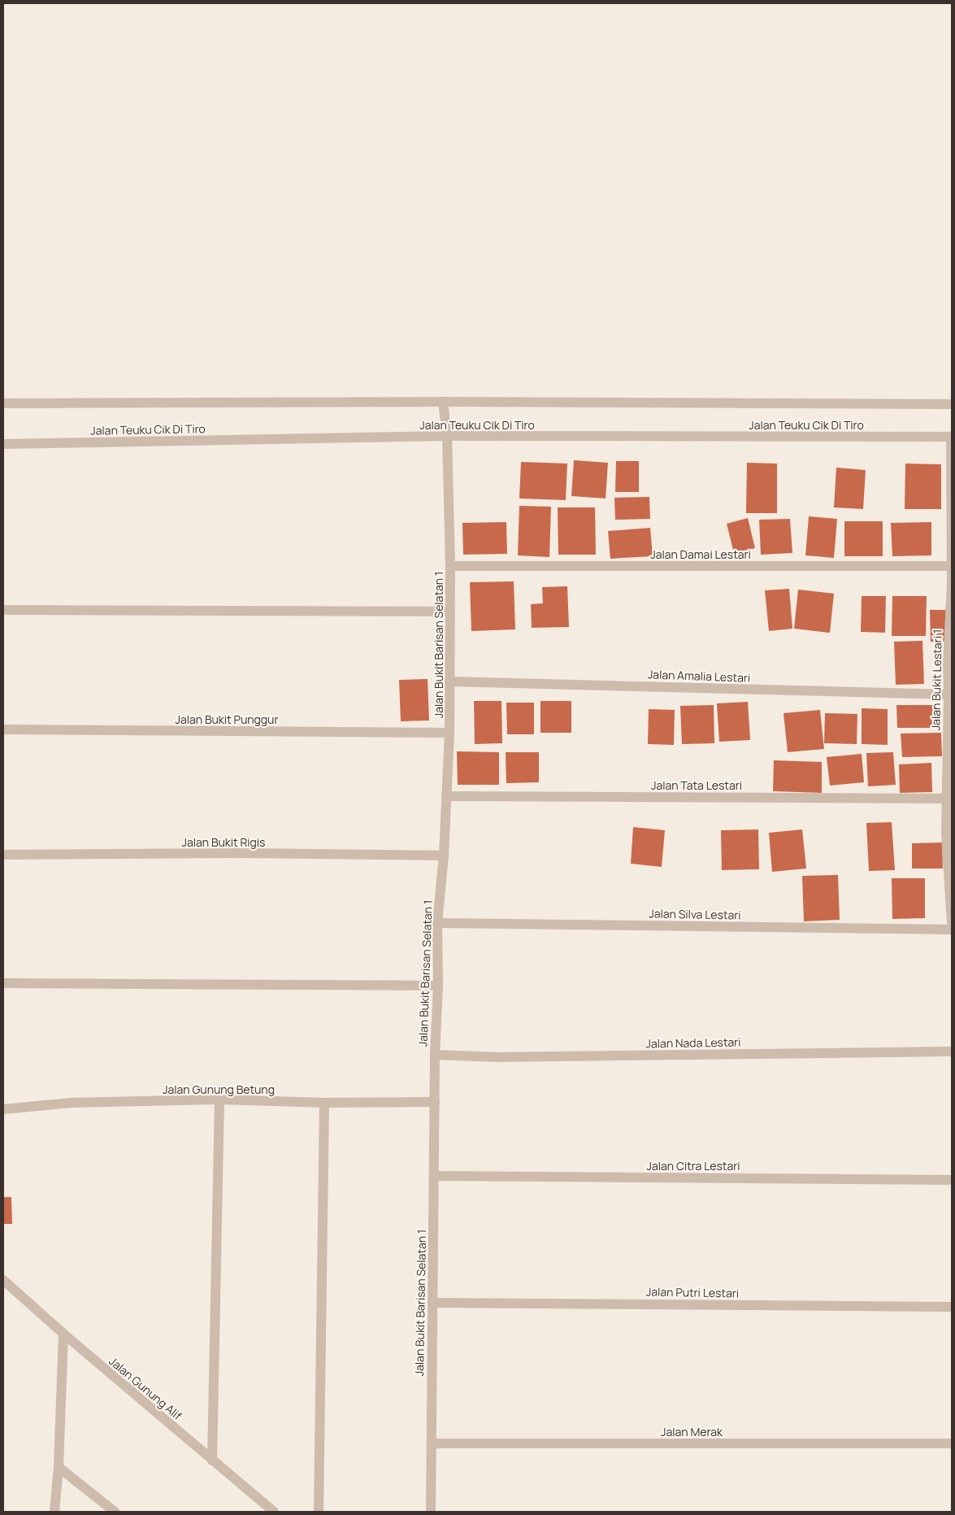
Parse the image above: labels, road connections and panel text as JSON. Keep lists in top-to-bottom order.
{
  "streets": {
    "street": [
      "Jalan Teuku Cik Di Tiro",
      "Jalan Damai Lestari",
      "Jalan Bukit Barisan Selatan 1",
      "Jalan Amalia Lestari",
      "Jalan Bukit Lestari 1",
      "Jalan Bukit Punggur",
      "Jalan Tata Lestari",
      "Jalan Bukit Rigis",
      "Jalan Silva Lestari",
      "Jalan Nada Lestari",
      "Jalan Gunung Betung",
      "Jalan Citra Lestari",
      "Jalan Putri Lestari",
      "Jalan Gunung Alif",
      "Jalan Merak"
    ]
  },
  "crossings": [
    ["Jalan Teuku Cik Di Tiro", "Jalan Bukit Barisan Selatan 1"],
    ["Jalan Teuku Cik Di Tiro", "Jalan Bukit Lestari 1"],
    ["Jalan Damai Lestari", "Jalan Bukit Barisan Selatan 1"],
    ["Jalan Damai Lestari", "Jalan Bukit Lestari 1"],
    ["Jalan Bukit Barisan Selatan 1", "Jalan Amalia Lestari"],
    ["Jalan Bukit Barisan Selatan 1", "Jalan Bukit Punggur"],
    ["Jalan Bukit Barisan Selatan 1", "Jalan Tata Lestari"],
    ["Jalan Bukit Barisan Selatan 1", "Jalan Bukit Rigis"],
    ["Jalan Bukit Barisan Selatan 1", "Jalan Silva Lestari"],
    ["Jalan Bukit Barisan Selatan 1", "Jalan Nada Lestari"],
    ["Jalan Bukit Barisan Selatan 1", "Jalan Gunung Betung"],
    ["Jalan Bukit Barisan Selatan 1", "Jalan Citra Lestari"],
    ["Jalan Bukit Barisan Selatan 1", "Jalan Putri Lestari"],
    ["Jalan Bukit Barisan Selatan 1", "Jalan Merak"],
    ["Jalan Amalia Lestari", "Jalan Bukit Lestari 1"],
    ["Jalan Bukit Lestari 1", "Jalan Tata Lestari"]
  ]
}
